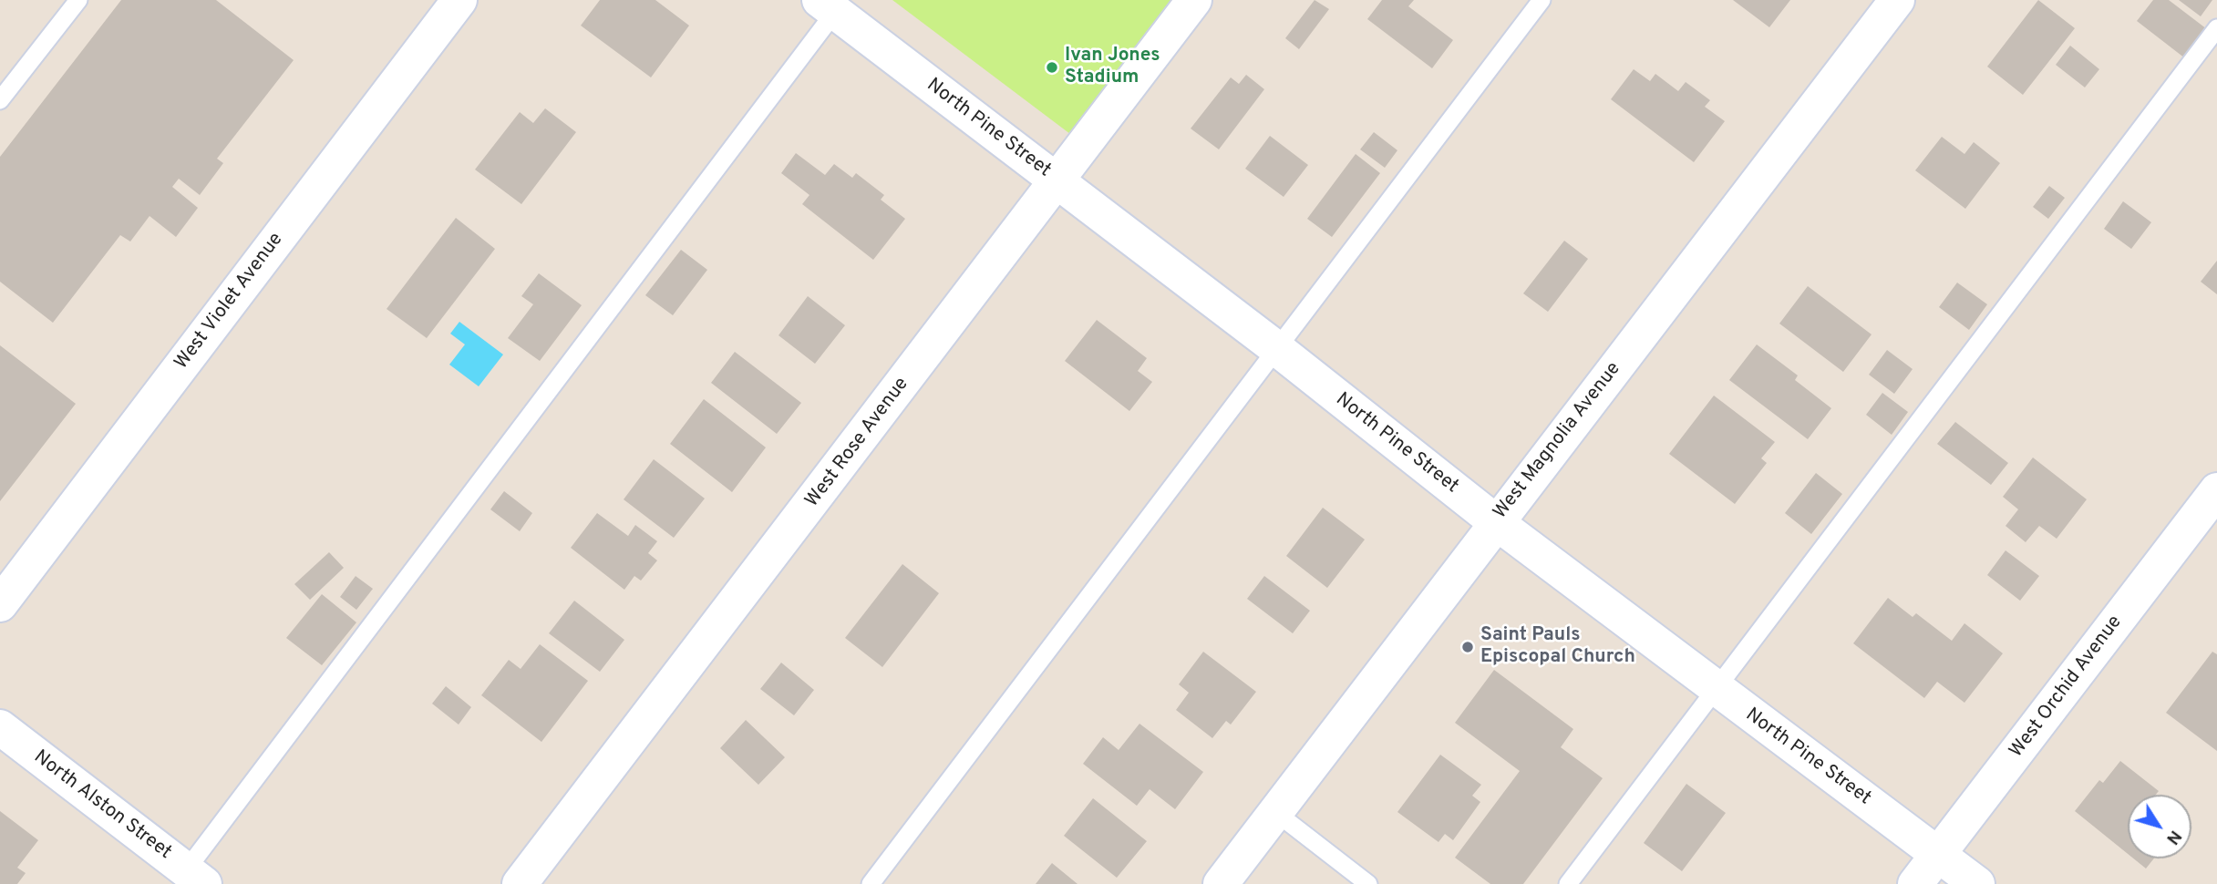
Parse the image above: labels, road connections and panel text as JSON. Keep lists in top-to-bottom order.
{
  "streets": {
    "street": [
      "North Pine Street",
      "West Violet Avenue",
      "West Magnolia Avenue",
      "West Rose Avenue",
      "West Orchid Avenue",
      "North Alston Street"
    ]
  },
  "crossings": [
    ["North Pine Street", "West Magnolia Avenue"],
    ["North Pine Street", "West Rose Avenue"],
    ["North Pine Street", "West Orchid Avenue"]
  ],
  "places": ["Ivan Jones Stadium", "Saint Pauls Episcopal Church"],
  "north": "bottom right"
}
